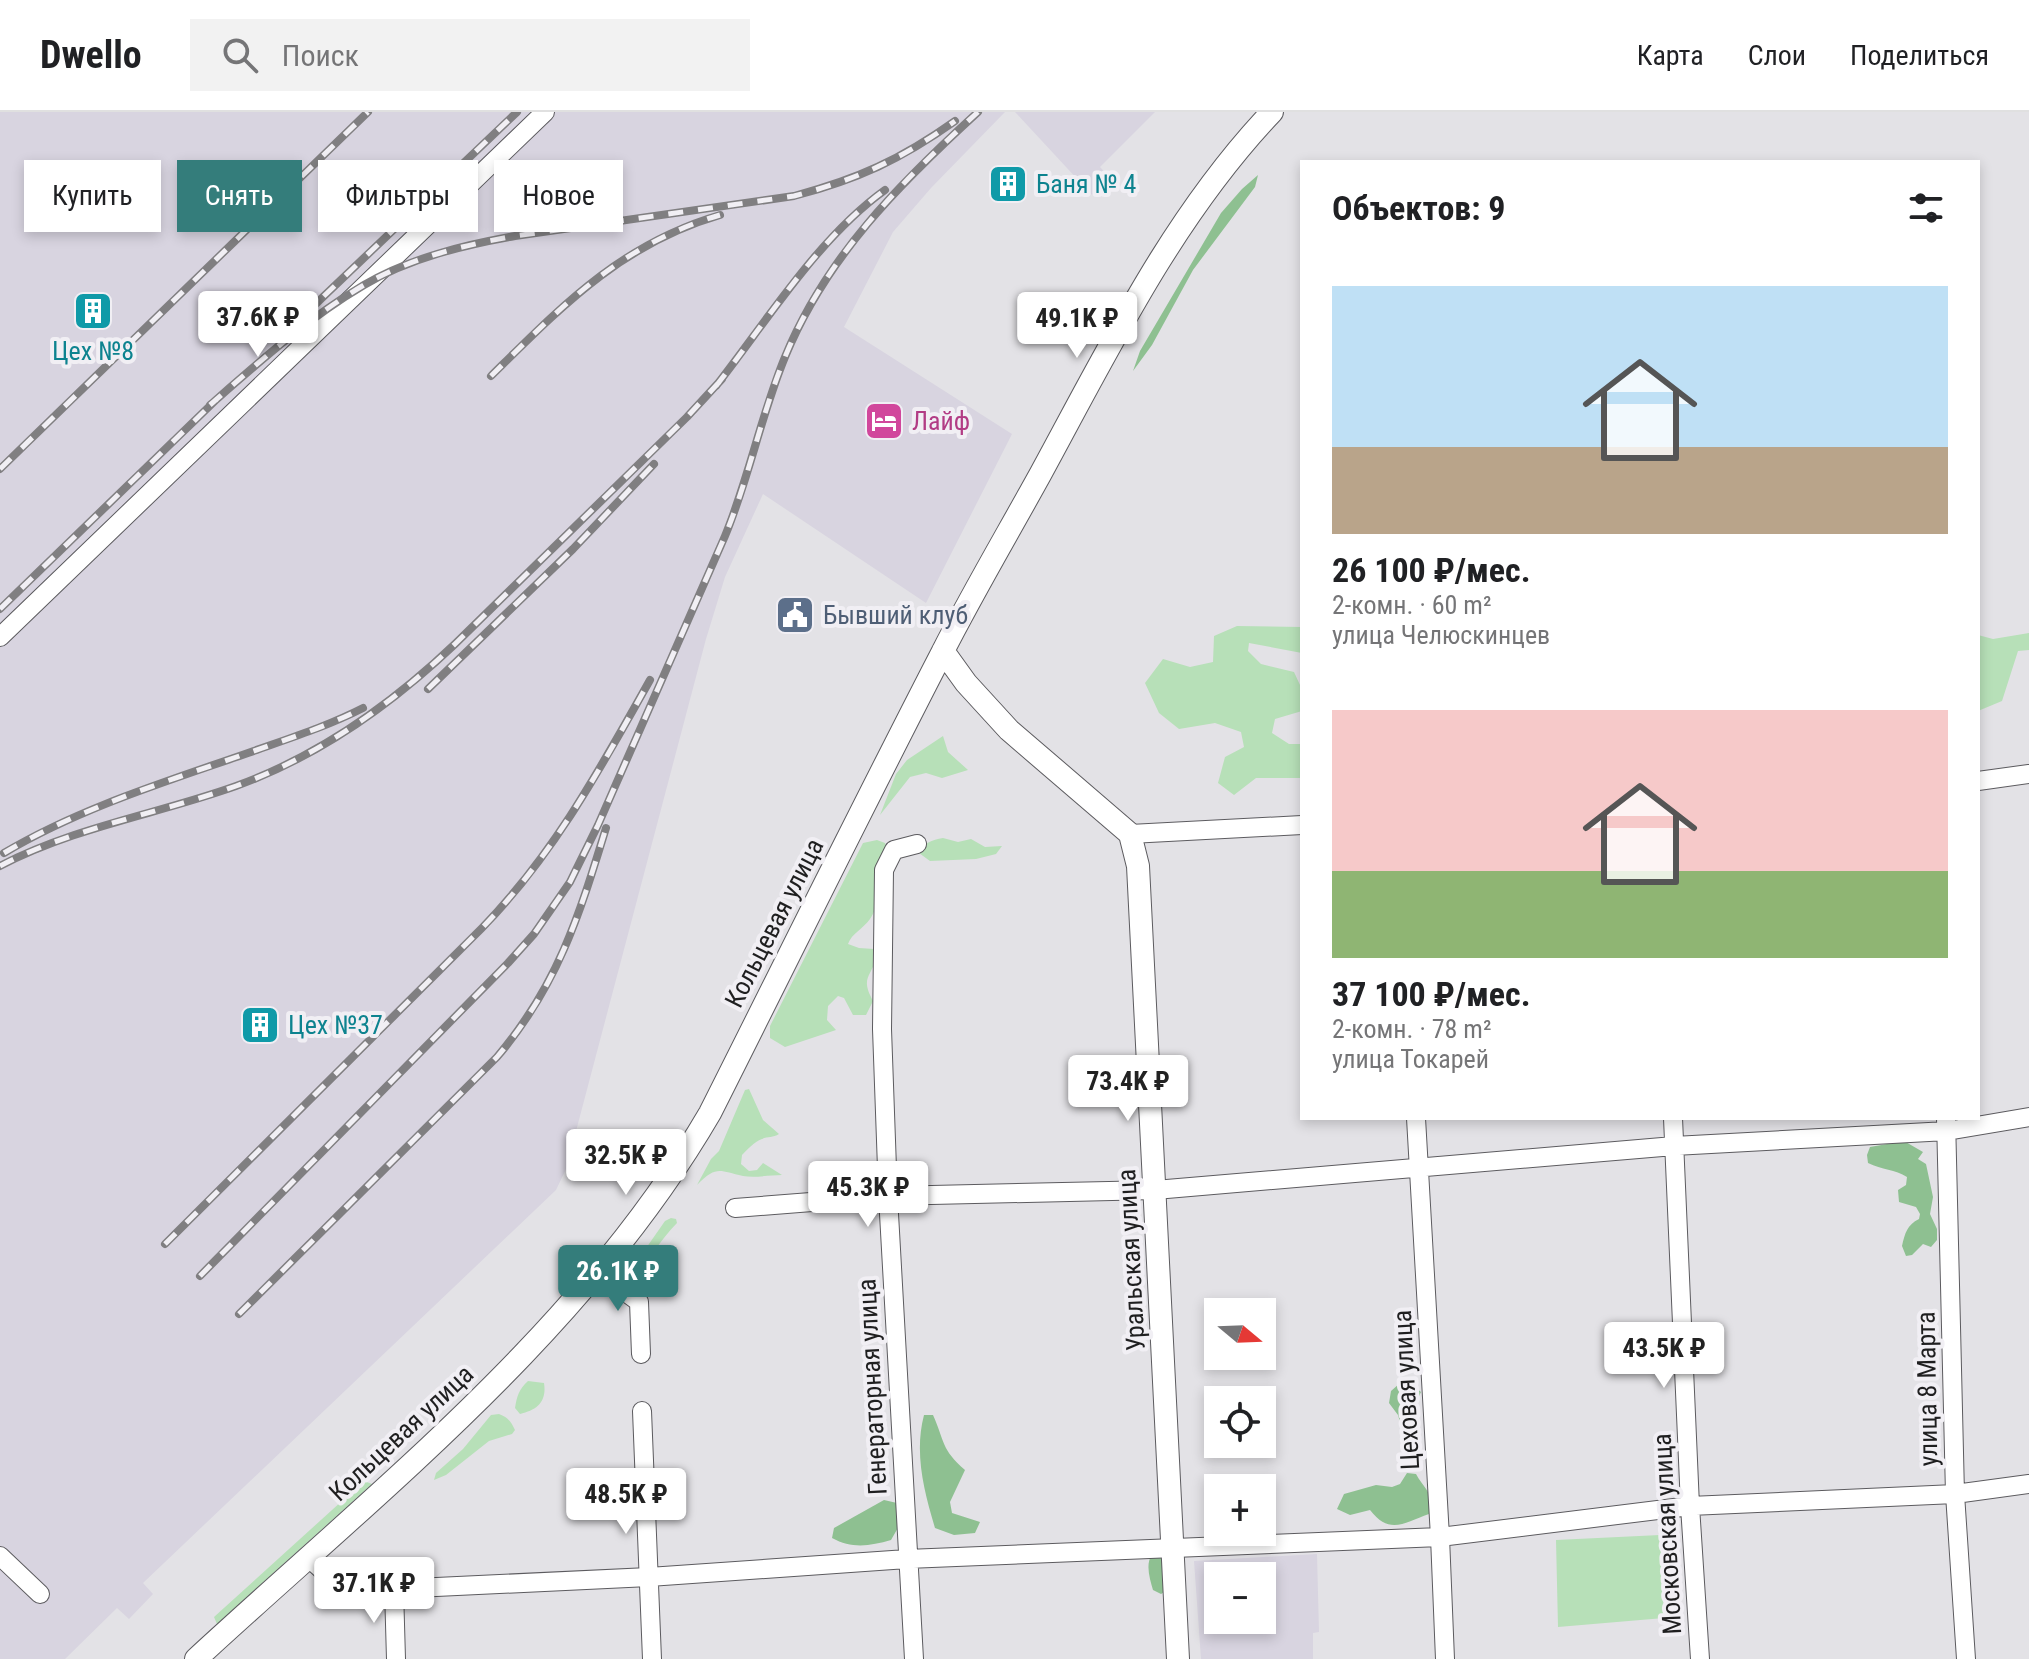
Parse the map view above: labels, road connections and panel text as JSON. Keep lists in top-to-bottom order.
{
  "streets": {
    "street": [
      "Кольцевая улица",
      "Уральская улица",
      "Генераторная улица",
      "улица 8 Марта",
      "Цеховая улица",
      "Московская улица"
    ]
  },
  "places": {
    "building": ["Баня № 4", "Цех №8", "Цех №37"],
    "hotel": ["Лайф"],
    "public building": ["Бывший клуб"]
  },
  "north": "right",
  "page": {
    "header": "Dwello",
    "search": "Поиск",
    "nav": ["Карта", "Слои", "Поделиться"],
    "chip": [
      "Купить",
      "Снять",
      "Фильтры",
      "Новое"
    ],
    "heading": "Объектов: 9",
    "list": [
      {
        "name": "26 100 ₽/мес.",
        "note": "2-комн. · 60 m² · улица Челюскинцев"
      },
      {
        "name": "37 100 ₽/мес.",
        "note": "2-комн. · 78 m² · улица Токарей"
      }
    ],
    "price": [
      "37.6K ₽",
      "49.1K ₽",
      "73.4K ₽",
      "32.5K ₽",
      "45.3K ₽",
      "26.1K ₽",
      "43.5K ₽",
      "48.5K ₽",
      "37.1K ₽"
    ],
    "map_buttons": ["+", "−"]
  }
}
